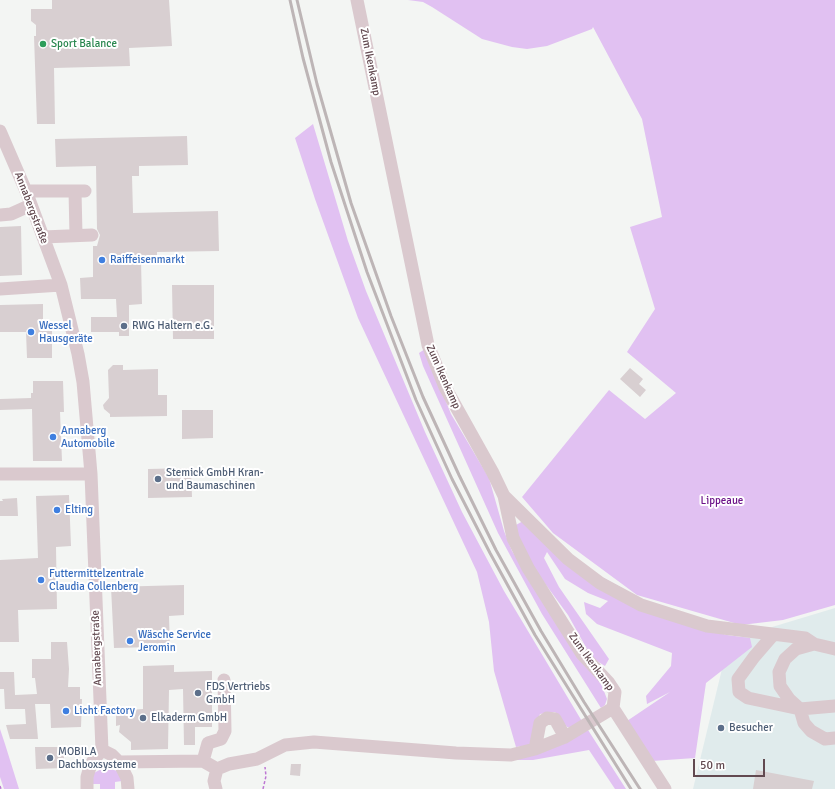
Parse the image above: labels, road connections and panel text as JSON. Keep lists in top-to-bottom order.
{
  "streets": {
    "street": ["Zum Ikenkamp", "Annabergstraße"]
  },
  "parks": ["Lippeaue"],
  "places": [
    "Sport Balance",
    "Raiffeisenmarkt",
    "RWG Haltern e.G.",
    "Wessel Hausgeräte",
    "Annaberg Automobile",
    "Stemick GmbH Kran- und Baumaschinen",
    "Elting",
    "Futtermittelzentrale Claudia Collenberg",
    "Wäsche Service Jeromin",
    "FDS Vertriebs GmbH",
    "Licht Factory",
    "Elkaderm GmbH",
    "Besucher",
    "MOBILA Dachboxsysteme"
  ],
  "scale_bar": "50 m"
}
